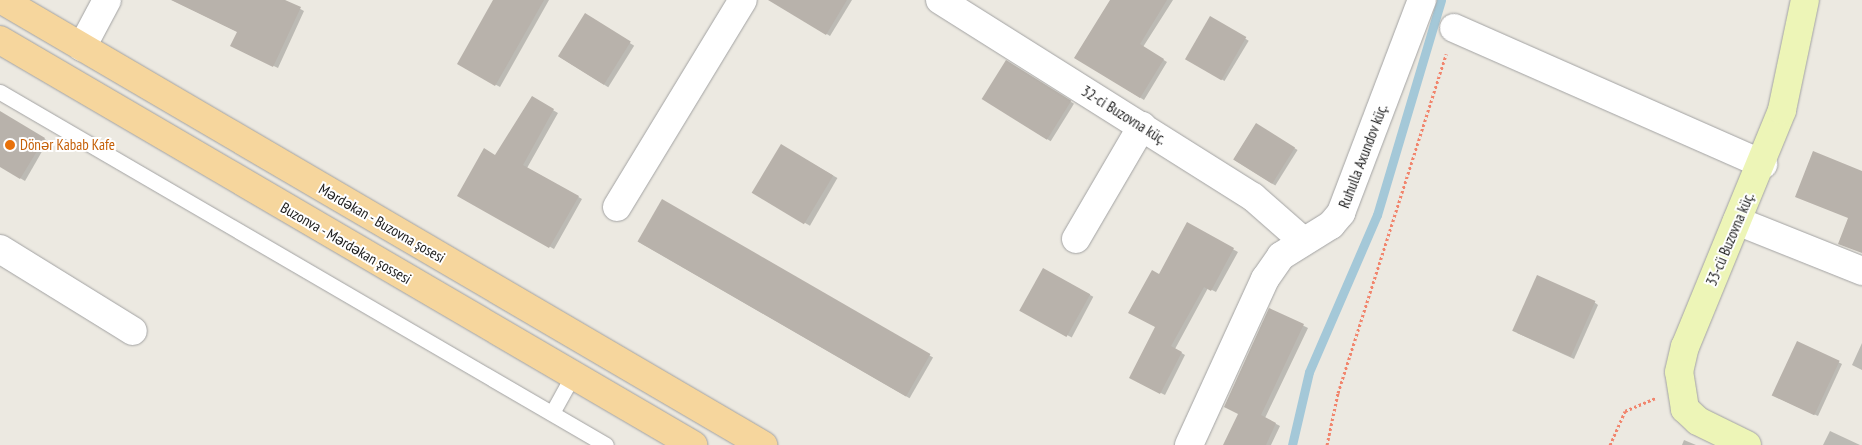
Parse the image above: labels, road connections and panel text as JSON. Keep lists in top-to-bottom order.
{
  "streets": {
    "main road": ["Mərdəkan - Buzovna şosesi", "Buzonva - Mərdəkan şossesi"],
    "street": ["32-ci Buzovna küç.", "Ruhulla Axundov küç.", "33-cü Buzovna küç."]
  },
  "crossings": [
    ["32-ci Buzovna küç.", "Ruhulla Axundov küç."]
  ],
  "places": ["Dönər Kabab Kafe"]
}
